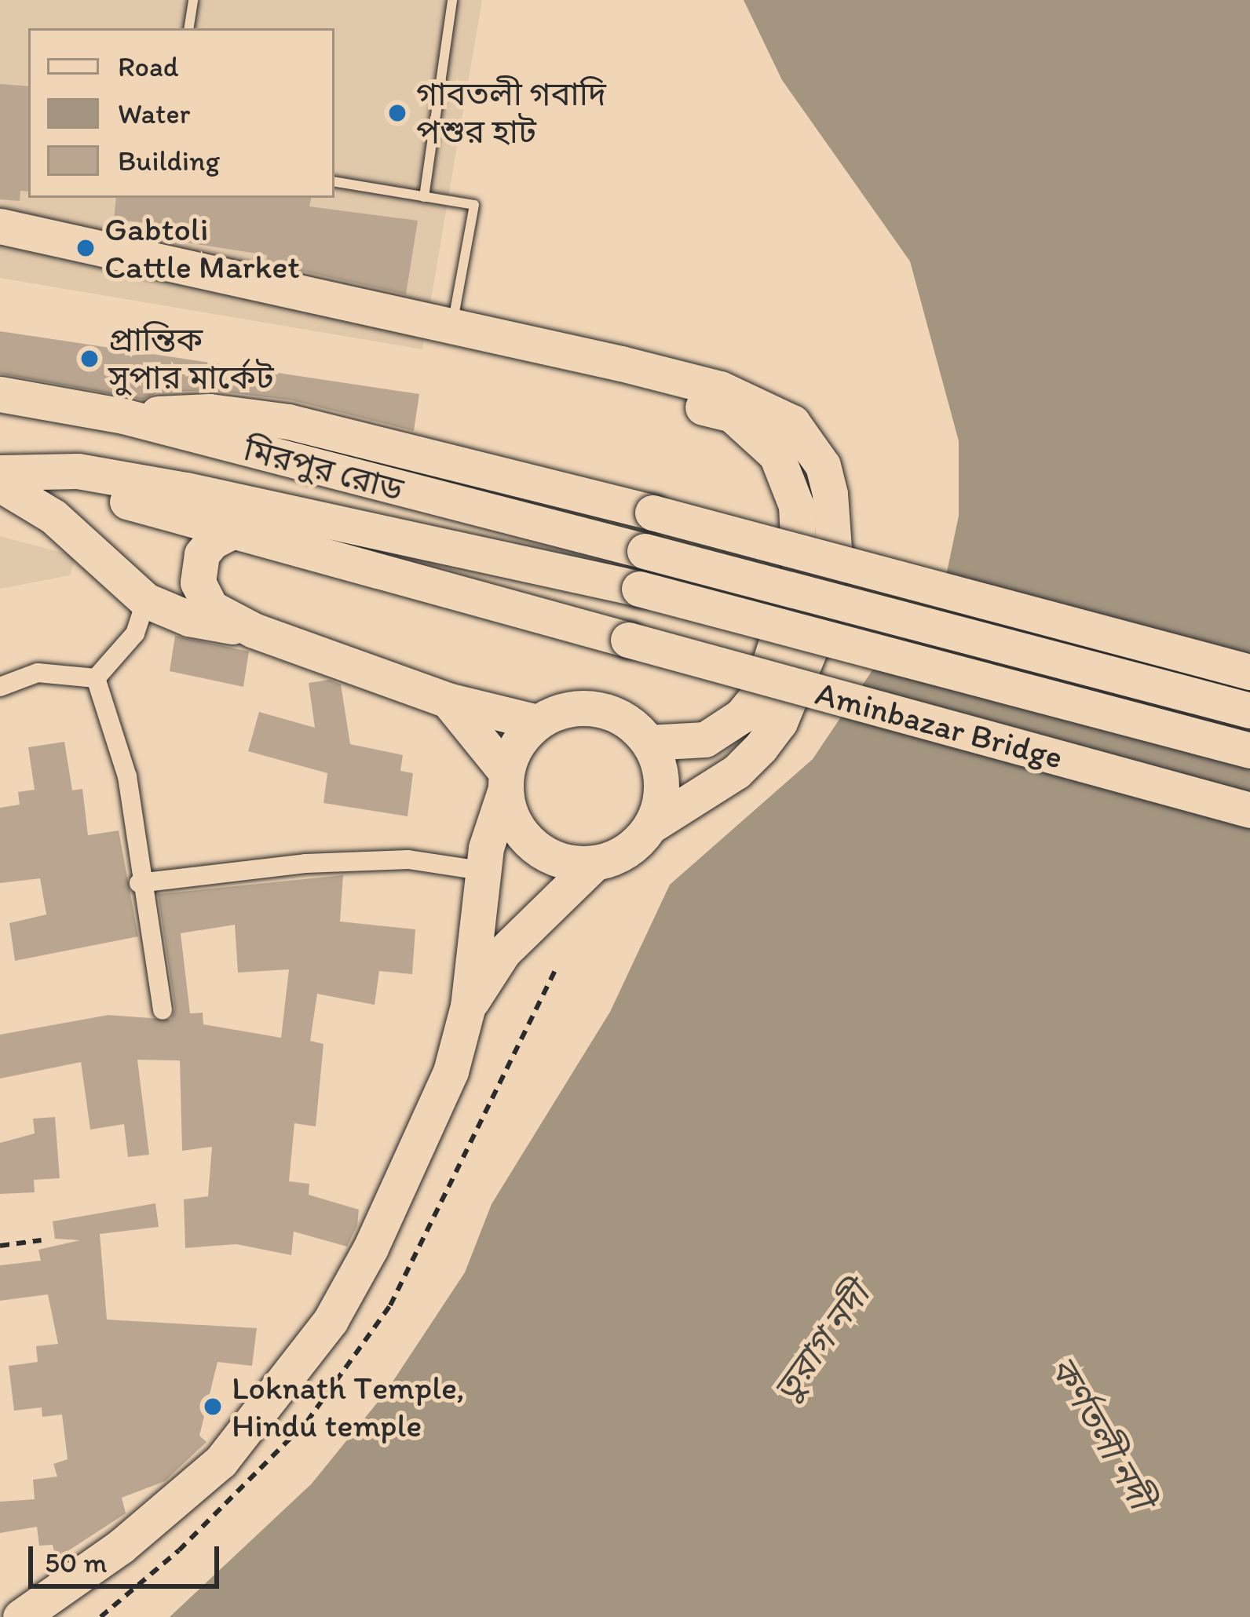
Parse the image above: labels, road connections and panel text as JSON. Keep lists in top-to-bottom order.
{
  "streets": {
    "highway": ["মিরপুর রোড", "Aminbazar Bridge"]
  },
  "water": ["তুরাগ নদী", "কর্ণতলী নদী"],
  "places": [
    "গাবতলী গবাদি পশুর হাট",
    "Gabtoli Cattle Market",
    "প্রান্তিক সুপার মার্কেট",
    "Loknath Temple, Hindu temple"
  ],
  "legend": ["Road", "Water", "Building"],
  "scale_bar": "50 m"
}
